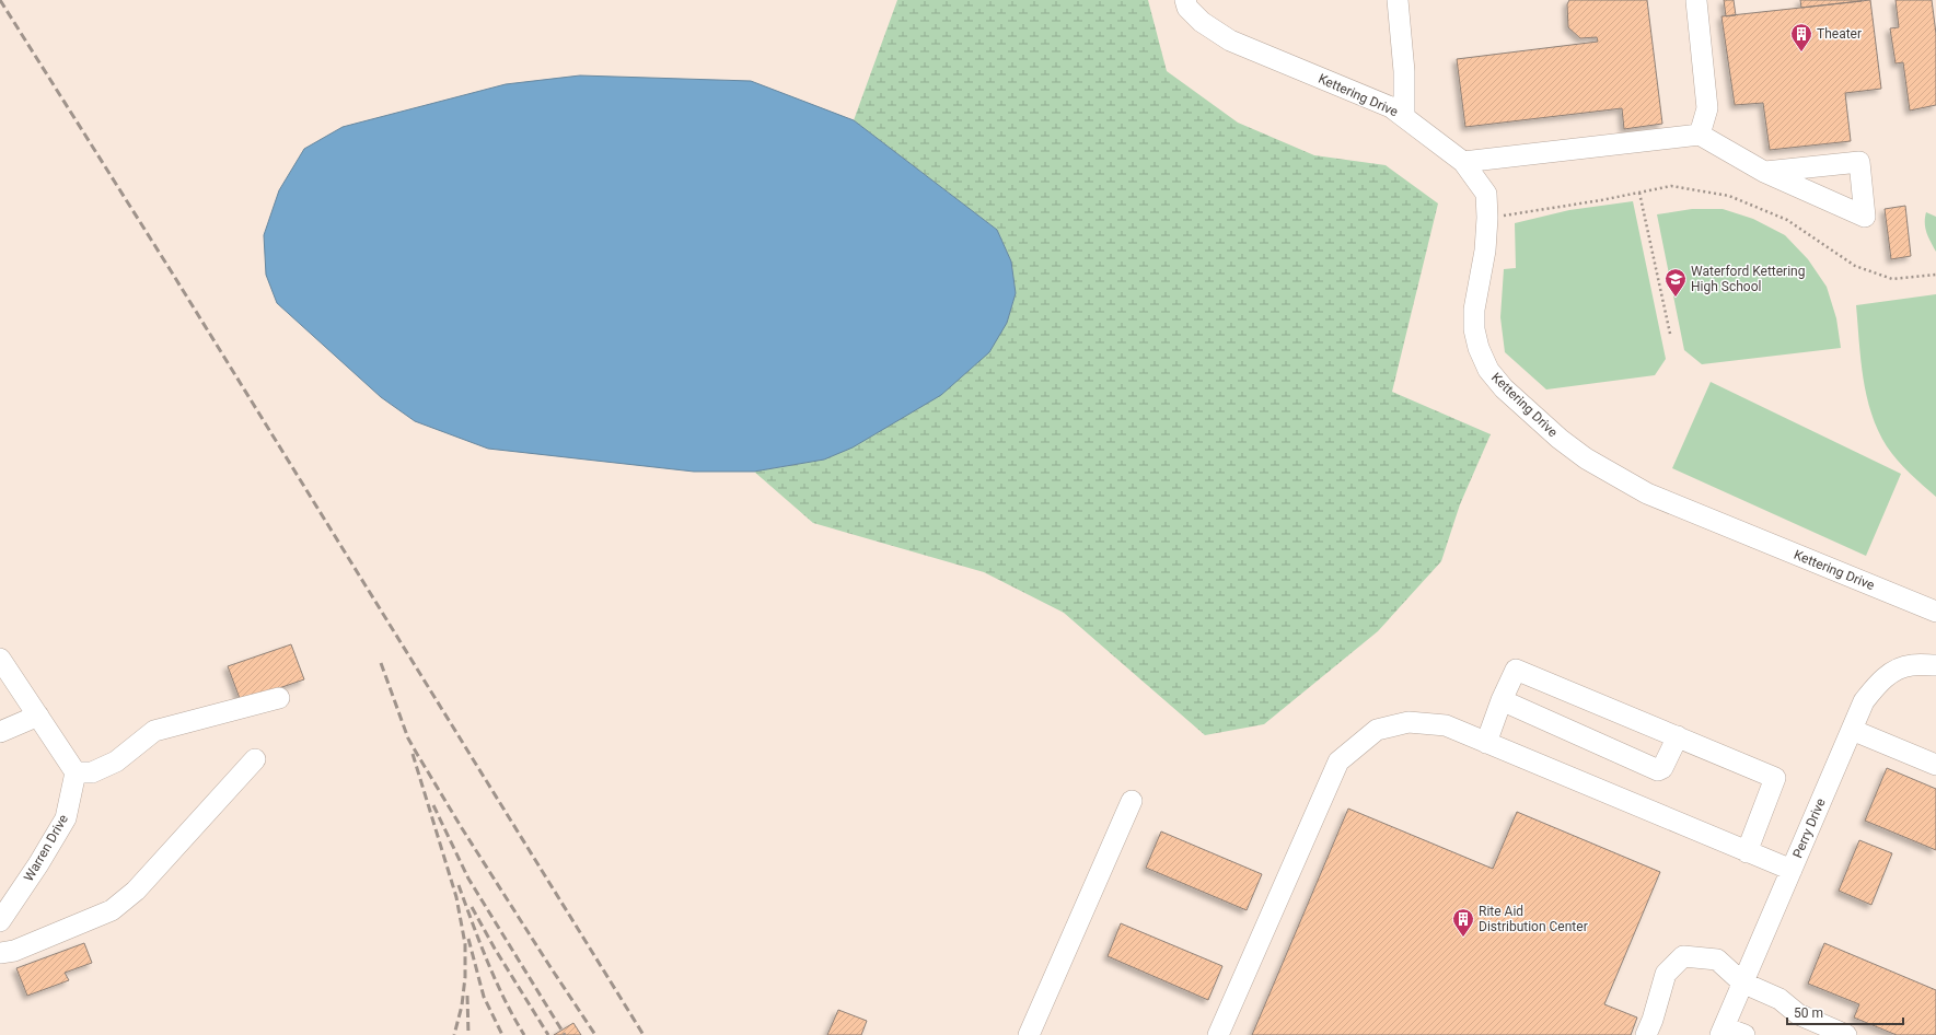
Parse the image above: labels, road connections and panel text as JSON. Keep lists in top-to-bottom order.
{
  "streets": {
    "street": ["Kettering Drive", "Perry Drive", "Warren Drive"]
  },
  "places": {
    "building": ["Theater", "Rite Aid Distribution Center"],
    "school or university": ["Waterford Kettering High School"]
  },
  "scale_bar": "50 m"
}
